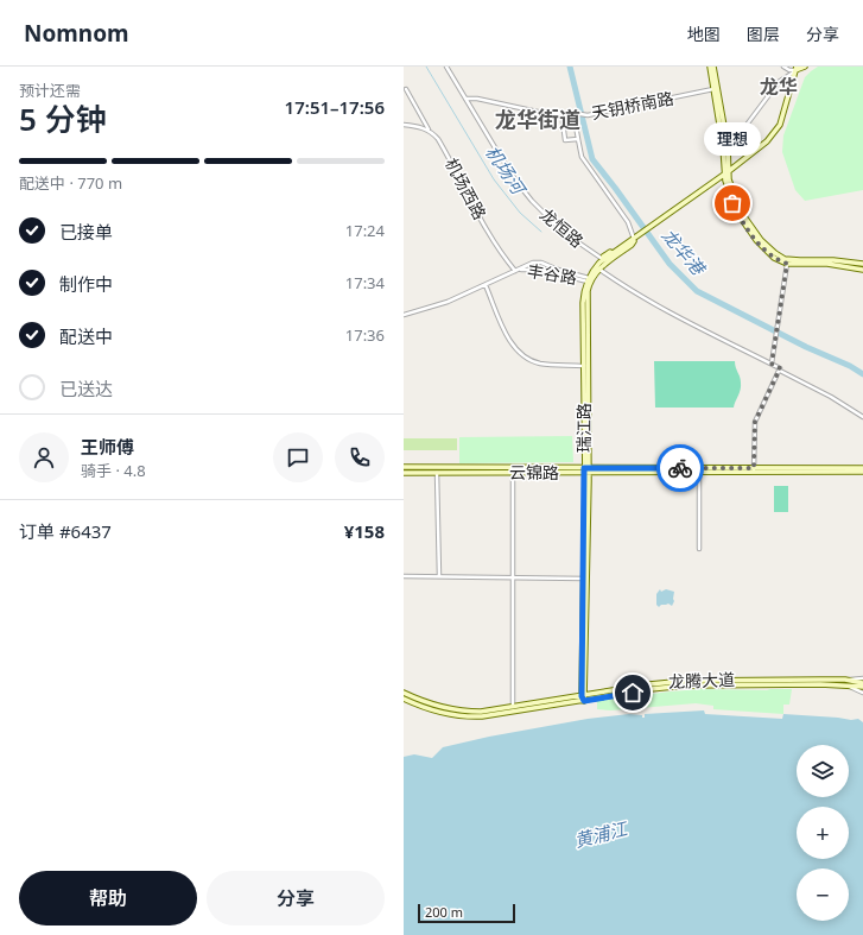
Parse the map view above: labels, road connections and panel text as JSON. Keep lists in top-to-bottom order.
{
  "streets": {
    "main road": ["瑞江路", "云锦路", "龙腾大道"],
    "street": [
      "天钥桥南路",
      "机场西路",
      "龙恒路",
      "丰谷路"
    ]
  },
  "crossings": [
    ["天钥桥南路", "龙恒路"],
    ["机场西路", "丰谷路"],
    ["丰谷路", "瑞江路"],
    ["瑞江路", "云锦路"],
    ["瑞江路", "龙腾大道"]
  ],
  "districts": ["龙华", "龙华街道"],
  "water": ["机场河", "龙华港", "黄浦江"],
  "places": ["理想"],
  "scale_bar": "200 m",
  "page": {
    "header": "Nomnom",
    "nav": ["地图", "图层", "分享"],
    "heading": ["5 分钟", "预计还需", "17:51–17:56"],
    "panel": [
      "王师傅",
      "骑手 · 4.8",
      "订单 #6437",
      "¥158"
    ],
    "bubble": "理想",
    "bar": "配送中 · 770 m",
    "list": [
      ["已接单", "17:24"],
      ["制作中", "17:34"],
      ["配送中", "17:36"],
      "已送达"
    ],
    "map_buttons": ["+", "−"],
    "buttons": ["帮助", "分享"],
    "scale": "200 m"
  }
}
